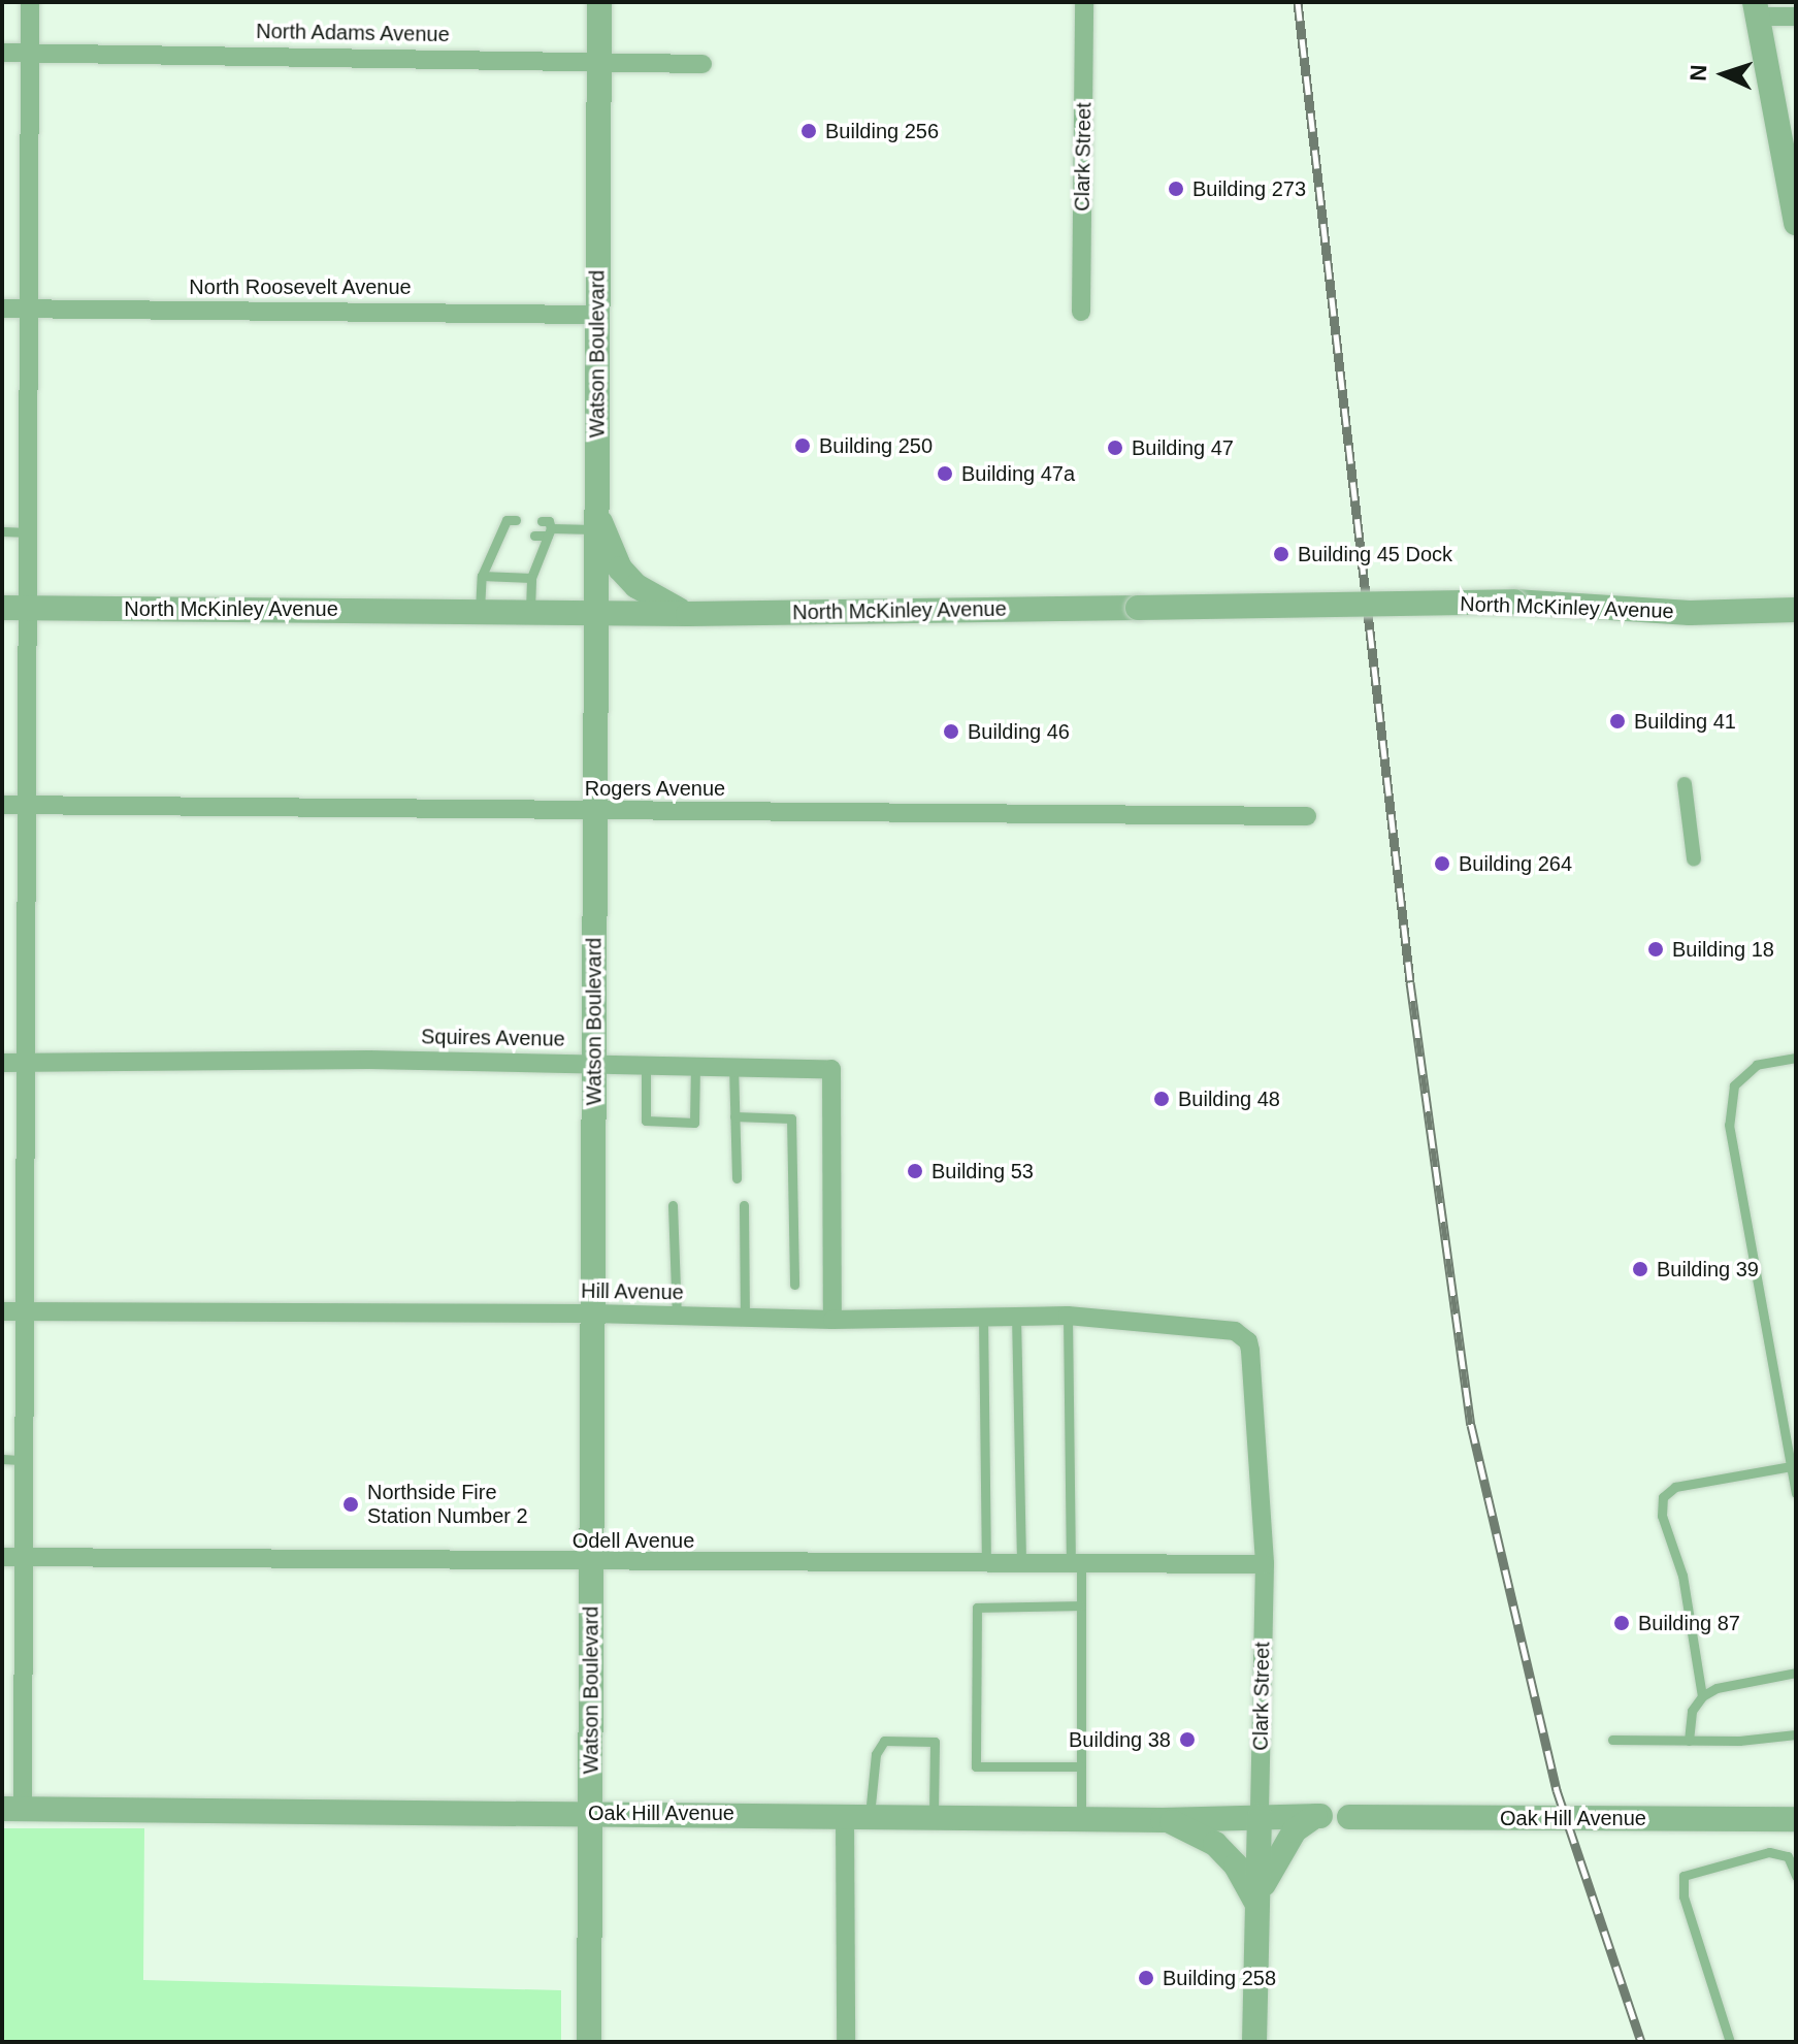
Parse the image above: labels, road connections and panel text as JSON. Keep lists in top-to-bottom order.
{
  "streets": {
    "street": [
      "North Adams Avenue",
      "Clark Street",
      "North Roosevelt Avenue",
      "Watson Boulevard",
      "North McKinley Avenue",
      "Rogers Avenue",
      "Squires Avenue",
      "Hill Avenue",
      "Odell Avenue",
      "Oak Hill Avenue"
    ]
  },
  "crossings": [
    ["North Adams Avenue", "Watson Boulevard"],
    ["Clark Street", "Hill Avenue"],
    ["Clark Street", "Odell Avenue"],
    ["Clark Street", "Oak Hill Avenue"],
    ["North Roosevelt Avenue", "Watson Boulevard"],
    ["Watson Boulevard", "North McKinley Avenue"],
    ["Watson Boulevard", "Rogers Avenue"],
    ["Watson Boulevard", "Squires Avenue"],
    ["Watson Boulevard", "Hill Avenue"],
    ["Watson Boulevard", "Odell Avenue"],
    ["Watson Boulevard", "Oak Hill Avenue"],
    ["Squires Avenue", "Hill Avenue"]
  ],
  "places": [
    "Building 256",
    "Building 273",
    "Building 250",
    "Building 47",
    "Building 47a",
    "Building 45 Dock",
    "Building 41",
    "Building 46",
    "Building 264",
    "Building 18",
    "Building 48",
    "Building 53",
    "Building 39",
    "Northside Fire Station Number 2",
    "Building 87",
    "Building 38",
    "Building 258"
  ],
  "north": "left"
}
